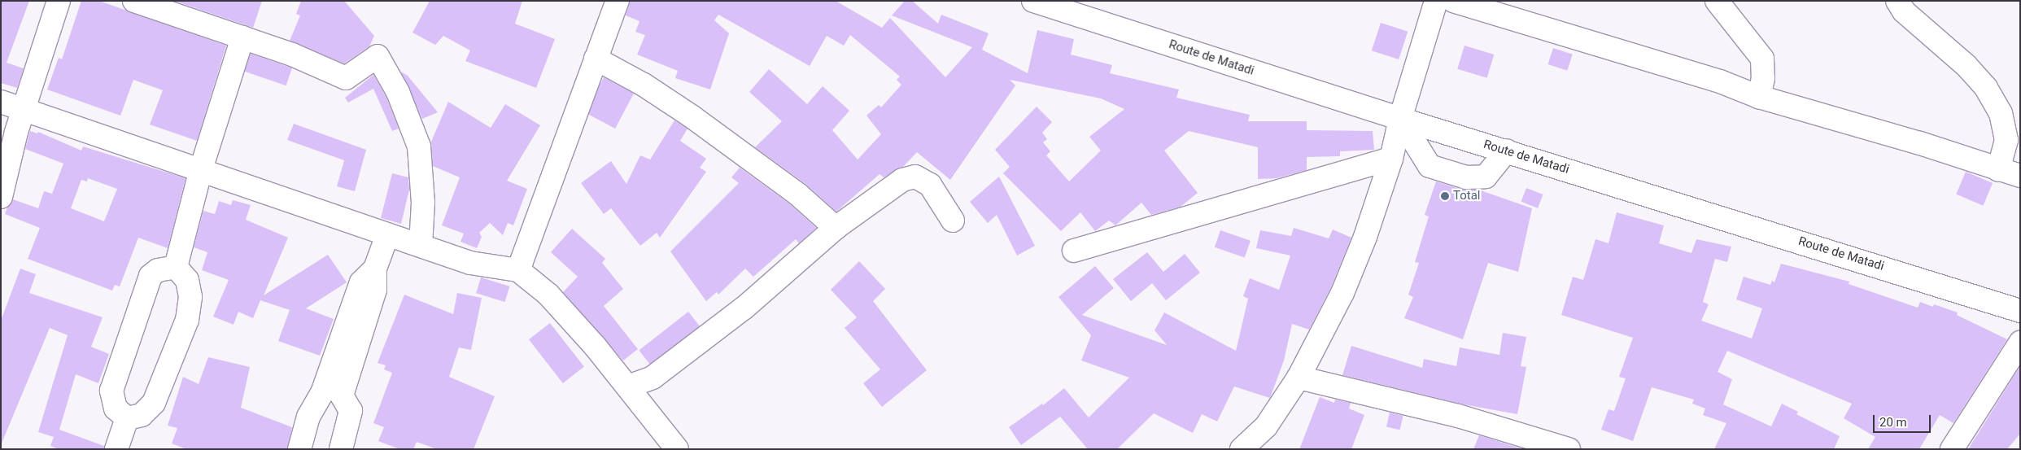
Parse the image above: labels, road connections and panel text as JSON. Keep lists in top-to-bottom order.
{
  "streets": {
    "main road": ["Route de Matadi"]
  },
  "places": ["Total"],
  "scale_bar": "20 m"
}
